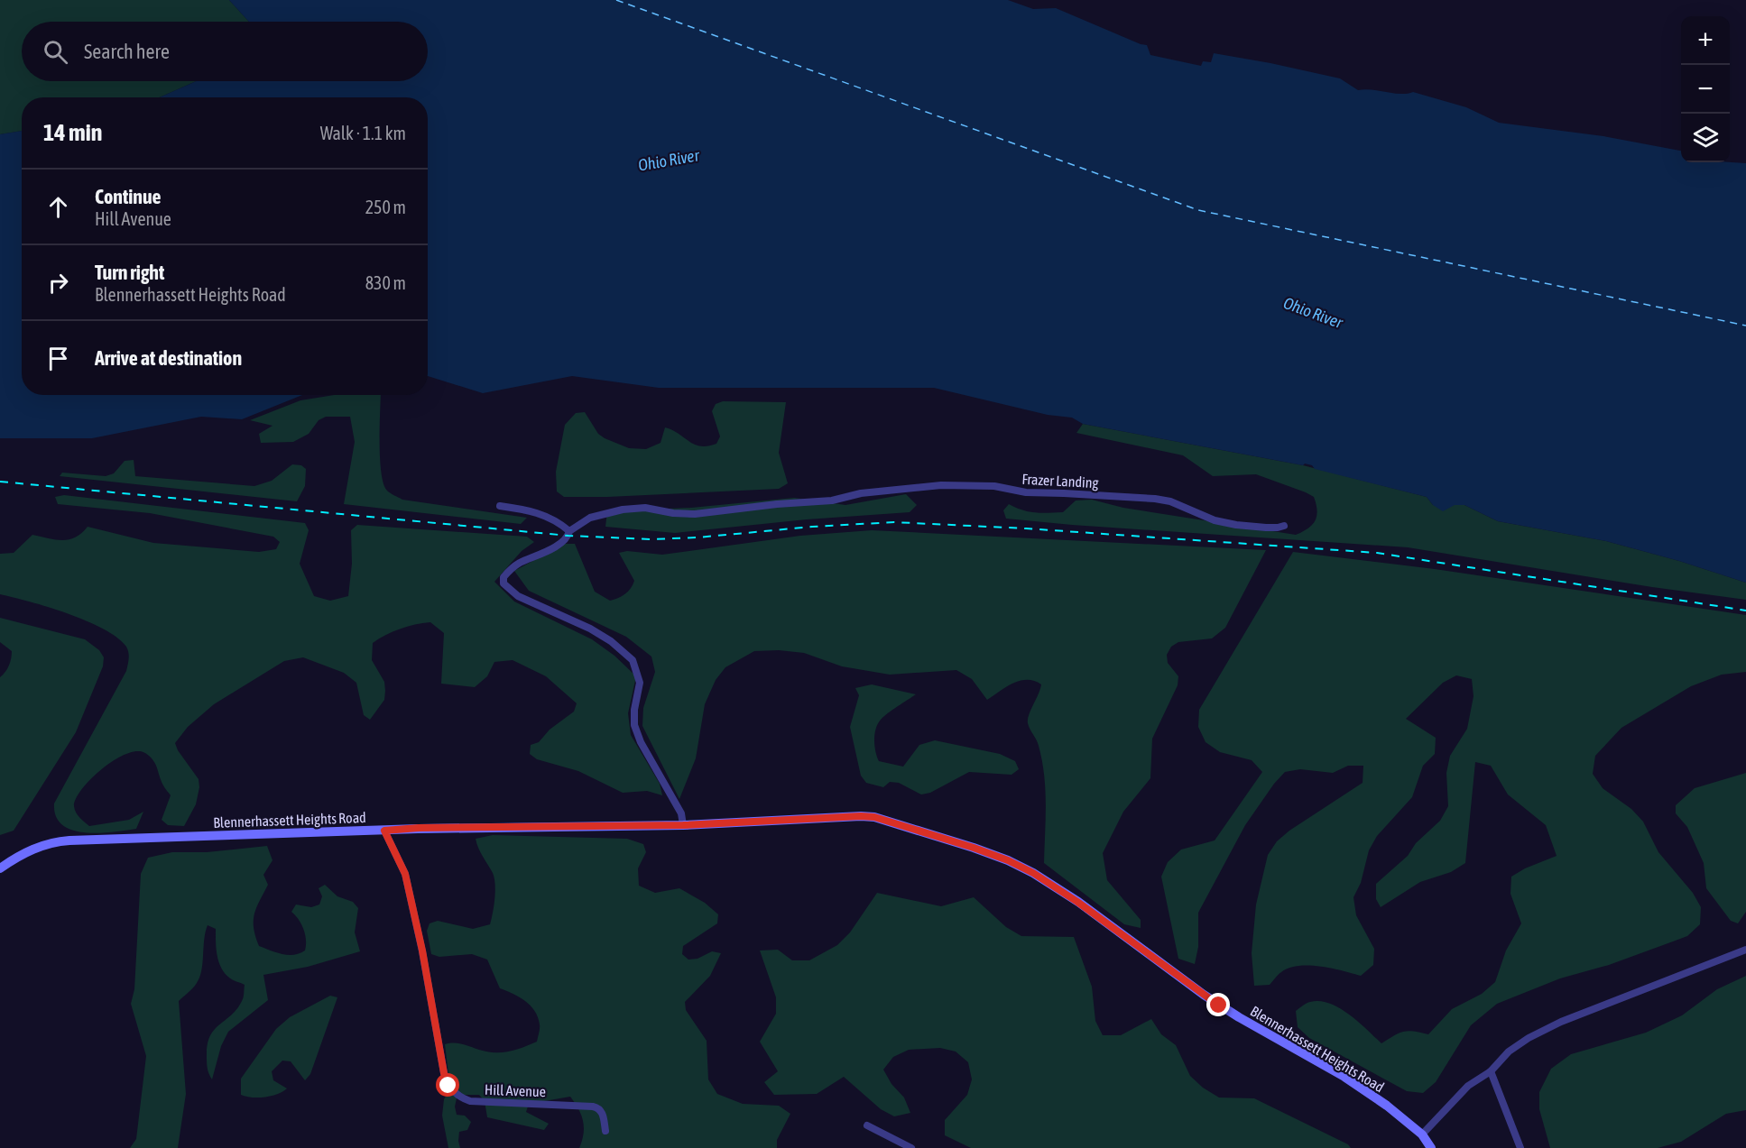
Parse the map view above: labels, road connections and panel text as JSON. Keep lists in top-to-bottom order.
{
  "streets": {
    "street": ["Frazer Landing", "Blennerhassett Heights Road", "Hill Avenue"]
  },
  "crossings": [
    ["Frazer Landing", "Blennerhassett Heights Road"],
    ["Blennerhassett Heights Road", "Hill Avenue"]
  ],
  "water": ["Ohio River"],
  "page": {
    "map_buttons": ["+", "−"],
    "search": "Search here",
    "heading": ["14 min", "Walk · 1.1 km"],
    "list": [
      ["Continue", "Hill Avenue", "250 m"],
      ["Turn right", "Blennerhassett Heights Road", "830 m"],
      "Arrive at destination"
    ]
  }
}
